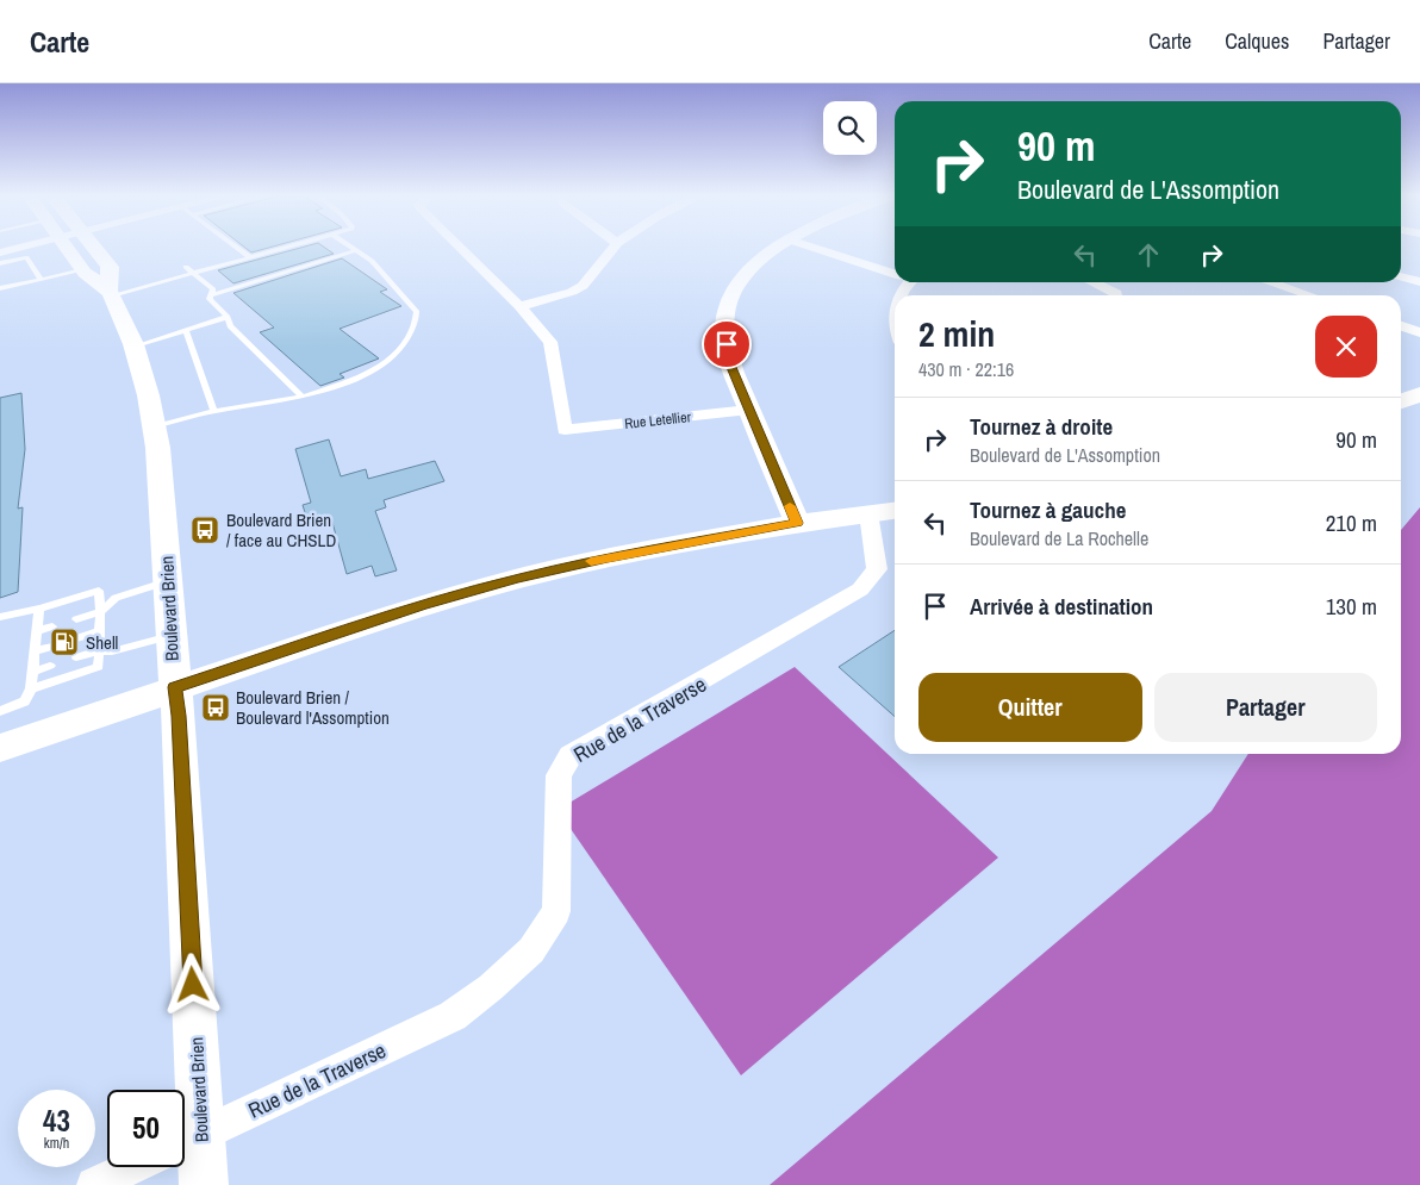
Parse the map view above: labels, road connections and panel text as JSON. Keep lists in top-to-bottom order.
{
  "streets": {
    "main road": ["Boulevard Brien"],
    "street": ["Rue Letellier", "Rue de la Traverse"]
  },
  "places": {
    "bus stop": ["Boulevard Brien / face au CHSLD", "Boulevard Brien / Boulevard l'Assomption"],
    "fuel station": ["Shell"]
  },
  "page": {
    "header": "Carte",
    "nav": ["Carte", "Calques", "Partager"],
    "turn": ["90 m", "Boulevard de L'Assomption"],
    "heading": ["2 min", "430 m · 22:16"],
    "list": [
      {
        "name": "Tournez à droite",
        "note": "Boulevard de L'Assomption",
        "value": "90 m"
      },
      {
        "name": "Tournez à gauche",
        "note": "Boulevard de La Rochelle",
        "value": "210 m"
      },
      {
        "name": "Arrivée à destination",
        "value": "130 m"
      }
    ],
    "buttons": ["Quitter", "Partager"],
    "speed": "43 km/h",
    "limit": "50"
  }
}
